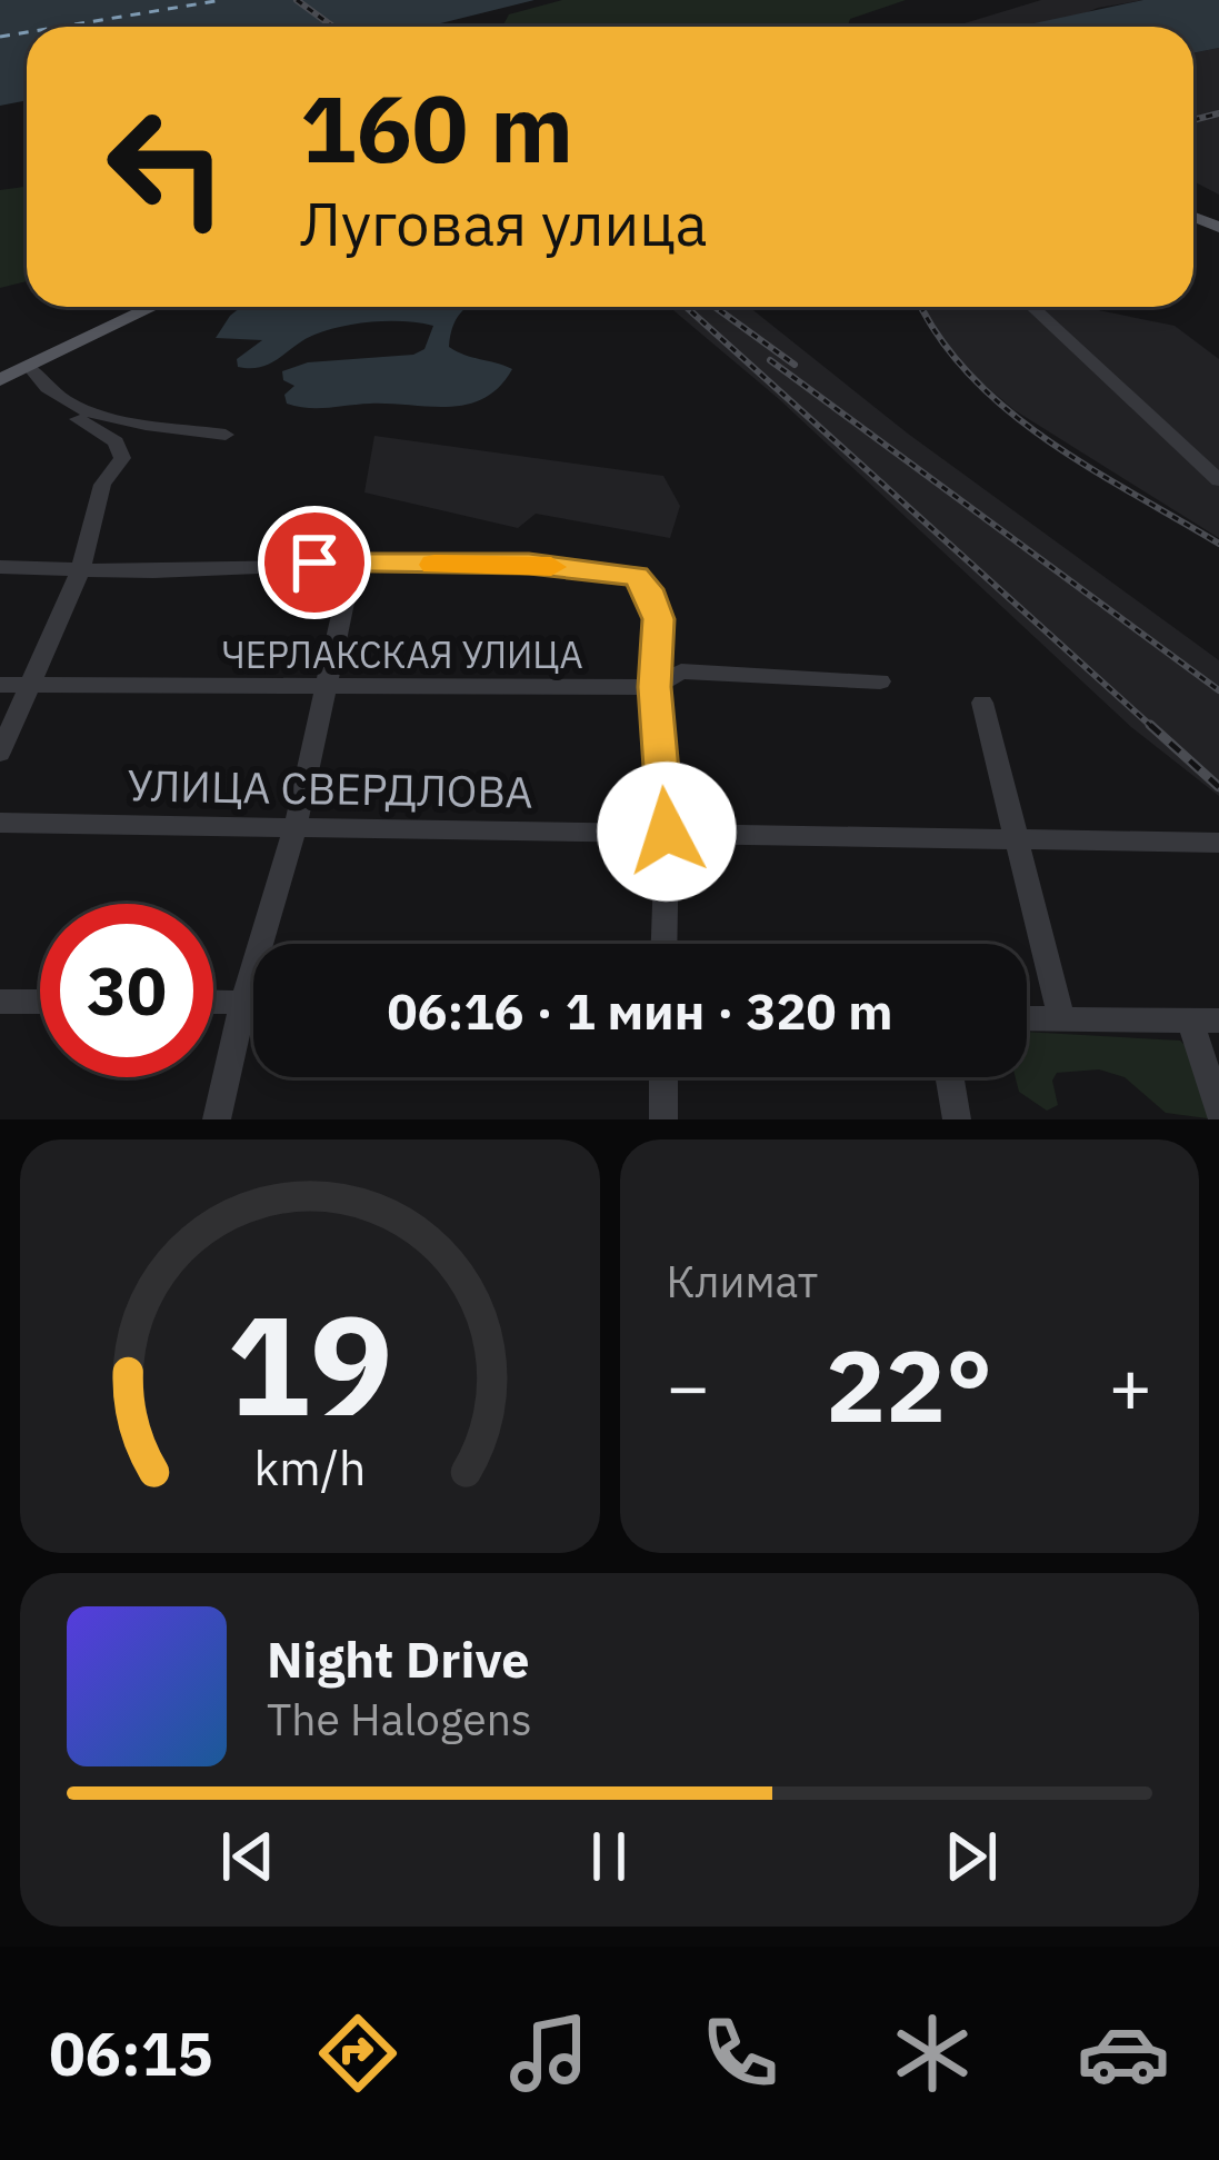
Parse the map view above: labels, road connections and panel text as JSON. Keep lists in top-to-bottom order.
{
  "streets": {
    "street": ["ЧЕРЛАКСКАЯ УЛИЦА", "УЛИЦА СВЕРДЛОВА"]
  },
  "page": {
    "turn": ["160 m", "Луговая улица"],
    "limit": "30",
    "trip": "06:16 · 1 мин · 320 m",
    "tile": "Климат",
    "heat": ["−", "22°", "+"],
    "song": ["Night Drive", "The Halogens"],
    "tabs": "06:15",
    "gauge": ["19", "km/h"]
  }
}
